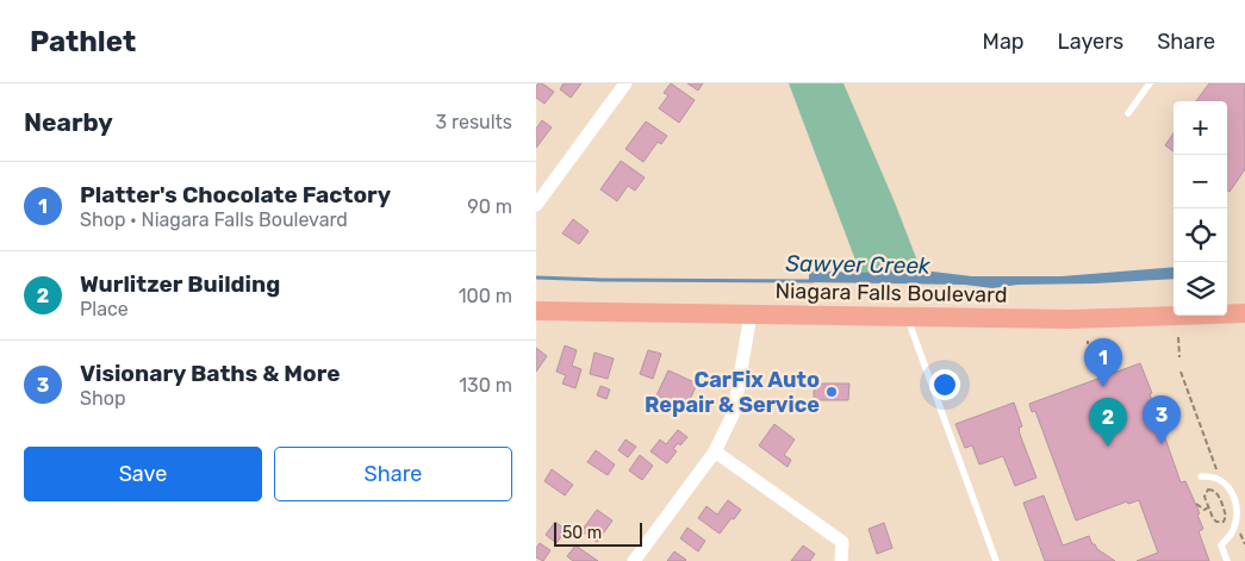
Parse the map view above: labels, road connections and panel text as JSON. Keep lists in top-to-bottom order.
{
  "streets": {
    "main road": ["Niagara Falls Boulevard"]
  },
  "water": ["Sawyer Creek"],
  "places": ["CarFix Auto Repair & Service"],
  "scale_bar": "50 m",
  "page": {
    "header": "Pathlet",
    "nav": ["Map", "Layers", "Share"],
    "heading": ["Nearby", "3 results"],
    "map_buttons": ["+", "−"],
    "list": [
      {
        "mark": "1",
        "name": "Platter's Chocolate Factory",
        "note": "Shop · Niagara Falls Boulevard",
        "value": "90 m"
      },
      {
        "mark": "2",
        "name": "Wurlitzer Building",
        "note": "Place",
        "value": "100 m"
      },
      {
        "mark": "3",
        "name": "Visionary Baths & More",
        "note": "Shop",
        "value": "130 m"
      }
    ],
    "pins": ["1", "3", "2"],
    "buttons": ["Save", "Share"],
    "scale": "50 m"
  }
}
